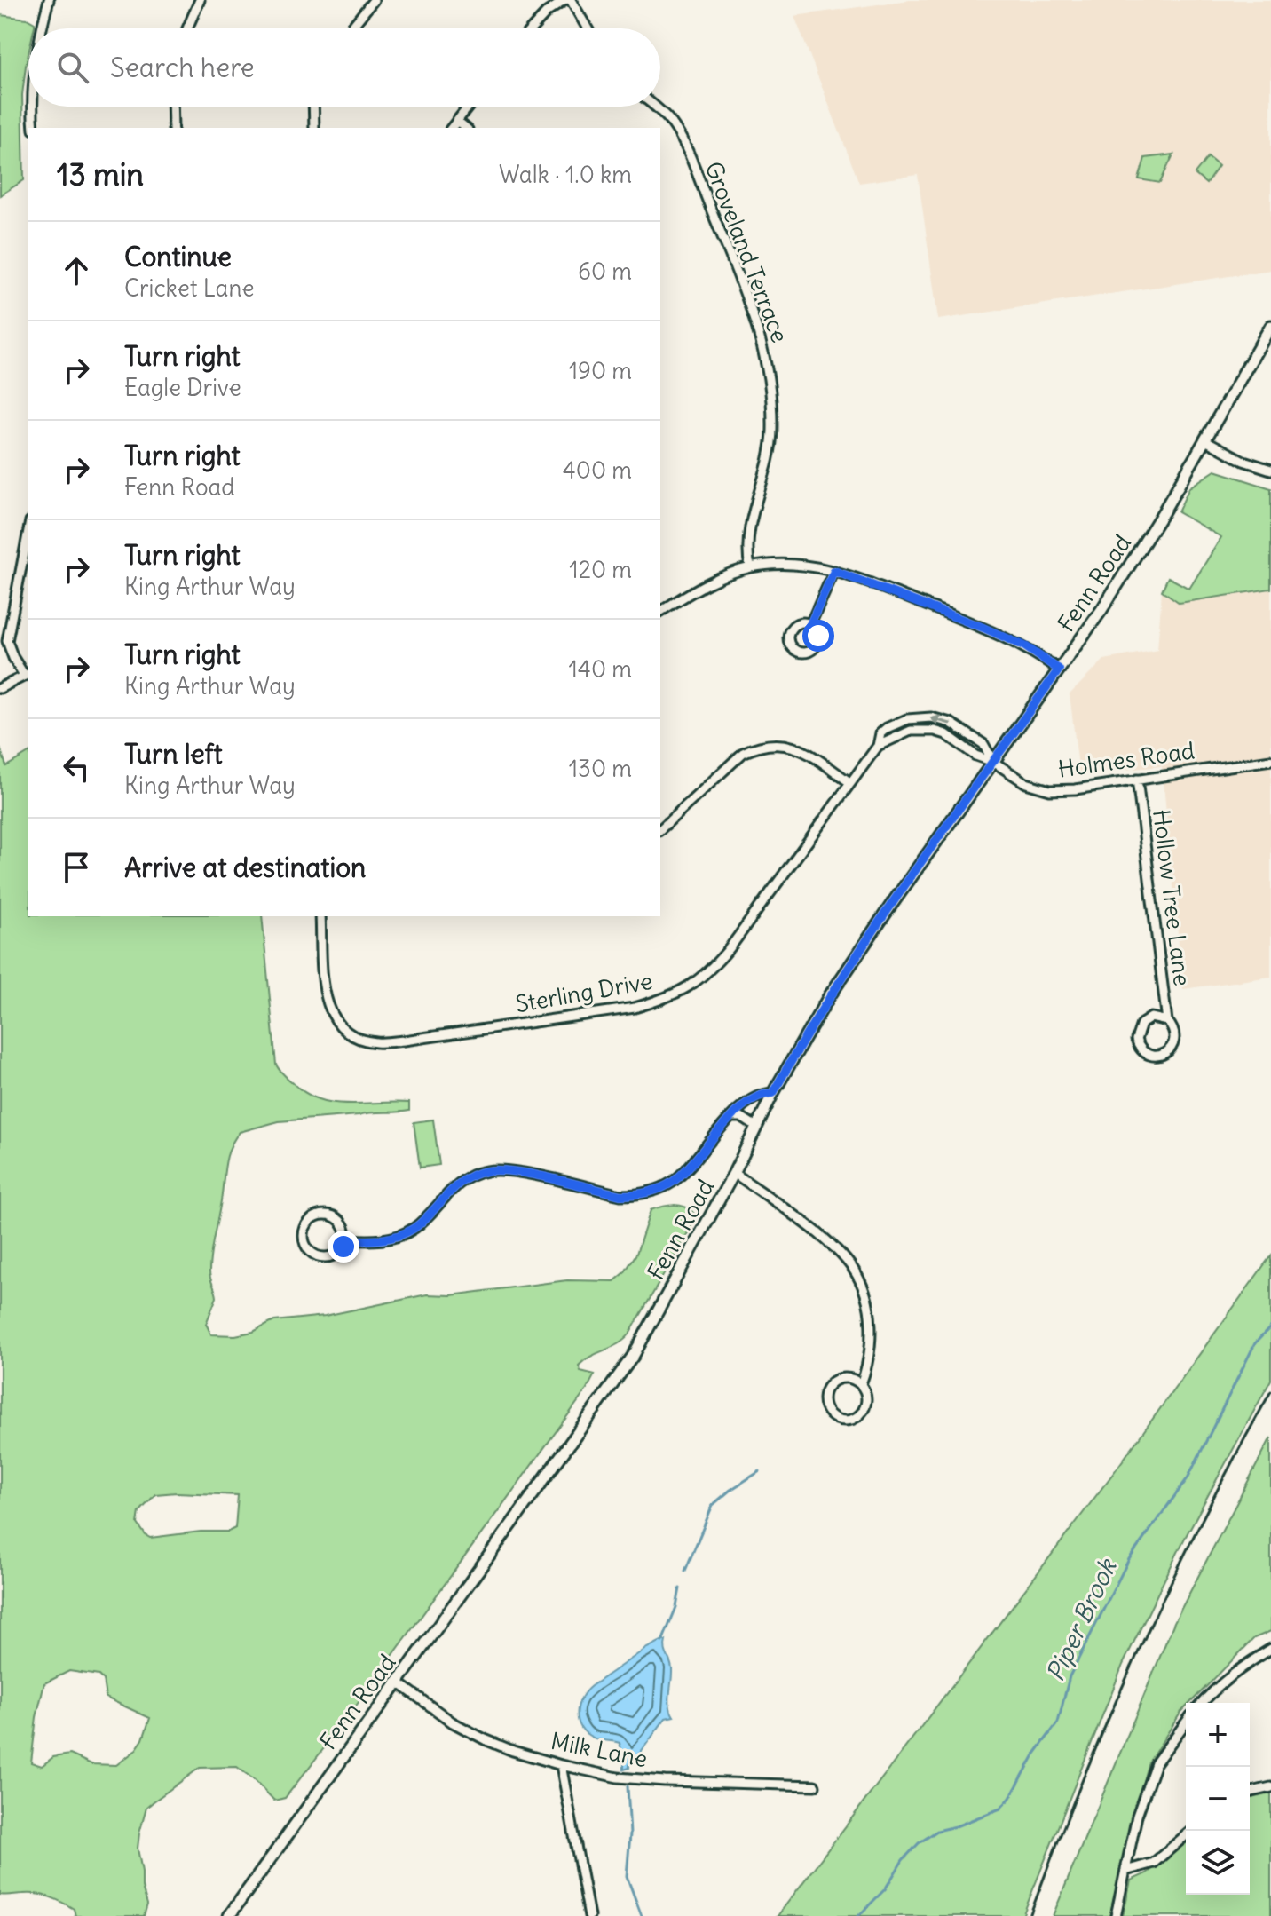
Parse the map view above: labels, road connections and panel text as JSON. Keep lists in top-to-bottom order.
{
  "streets": {
    "street": [
      "Groveland Terrace",
      "Fenn Road",
      "Holmes Road",
      "Hollow Tree Lane",
      "Sterling Drive",
      "Milk Lane"
    ]
  },
  "crossings": [
    ["Fenn Road", "Holmes Road"],
    ["Fenn Road", "Sterling Drive"],
    ["Fenn Road", "Milk Lane"],
    ["Holmes Road", "Hollow Tree Lane"],
    ["Holmes Road", "Sterling Drive"]
  ],
  "water": ["Piper Brook"],
  "page": {
    "search": "Search here",
    "heading": ["13 min", "Walk · 1.0 km"],
    "list": [
      ["Continue", "Cricket Lane", "60 m"],
      ["Turn right", "Eagle Drive", "190 m"],
      ["Turn right", "Fenn Road", "400 m"],
      ["Turn right", "King Arthur Way", "120 m"],
      ["Turn right", "King Arthur Way", "140 m"],
      ["Turn left", "King Arthur Way", "130 m"],
      "Arrive at destination"
    ],
    "map_buttons": ["+", "−"]
  }
}
